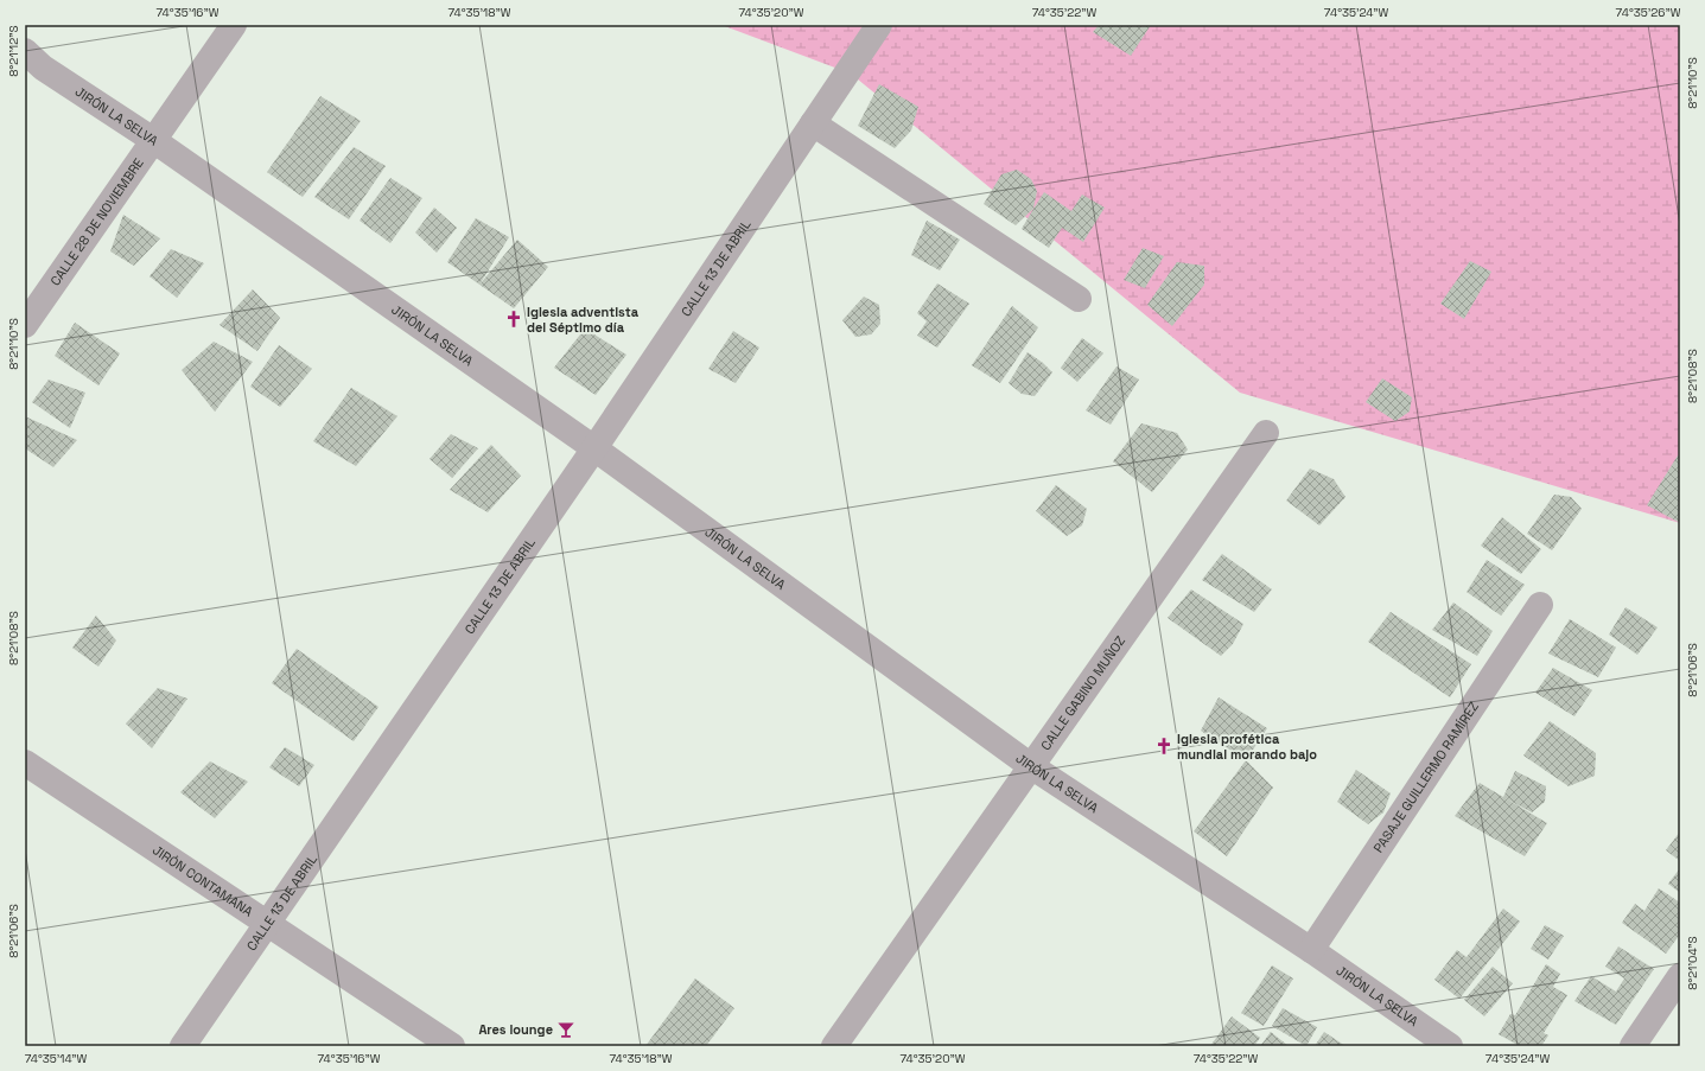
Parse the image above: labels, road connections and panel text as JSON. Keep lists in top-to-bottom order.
{
  "streets": {
    "street": [
      "JIRÓN LA SELVA",
      "CALLE 28 DE NOVIEMBRE",
      "CALLE 13 DE ABRIL",
      "CALLE GABINO MUÑOZ",
      "PASAJE GUILLERMO RAMÍREZ",
      "JIRÓN CONTAMANA"
    ]
  },
  "crossings": [
    ["JIRÓN LA SELVA", "CALLE 28 DE NOVIEMBRE"],
    ["JIRÓN LA SELVA", "CALLE 13 DE ABRIL"],
    ["JIRÓN LA SELVA", "CALLE GABINO MUÑOZ"],
    ["JIRÓN LA SELVA", "PASAJE GUILLERMO RAMÍREZ"],
    ["CALLE 13 DE ABRIL", "JIRÓN CONTAMANA"]
  ],
  "places": {
    "church": ["Iglesia adventista del Séptimo día", "Iglesia profética mundial morando bajo"],
    "bar": ["Ares lounge"]
  },
  "coordinates": [
    "74°35'16\"W",
    "74°35'18\"W",
    "74°35'20\"W",
    "74°35'22\"W",
    "74°35'24\"W",
    "74°35'26\"W",
    "8°21'12\"S",
    "8°21'10\"S",
    "8°21'08\"S",
    "8°21'06\"S",
    "8°21'04\"S",
    "74°35'14\"W"
  ]
}
